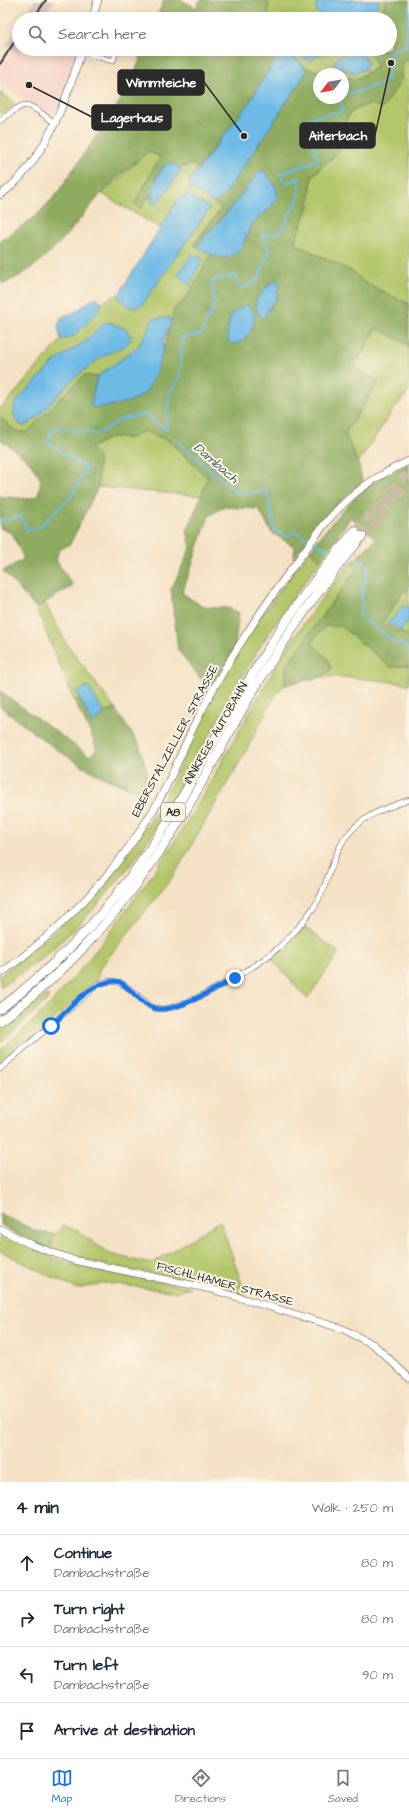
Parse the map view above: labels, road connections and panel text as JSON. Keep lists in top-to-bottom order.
{
  "streets": {
    "highway": ["INNKREIS AUTOBAHN", "A8"],
    "street": ["EBERSTALZELLER STRASSE", "FISCHLHAMER STRASSE"]
  },
  "water": ["Dambach"],
  "places": ["Aiterbach", "Lagerhaus", "Wimmteiche"],
  "north": "bottom left",
  "page": {
    "search": "Search here",
    "heading": ["4 min", "Walk · 250 m"],
    "list": [
      ["Continue", "Dambachstraße", "80 m"],
      ["Turn right", "Dambachstraße", "80 m"],
      ["Turn left", "Dambachstraße", "90 m"],
      "Arrive at destination"
    ],
    "nav": ["Map", "Directions", "Saved"]
  }
}
